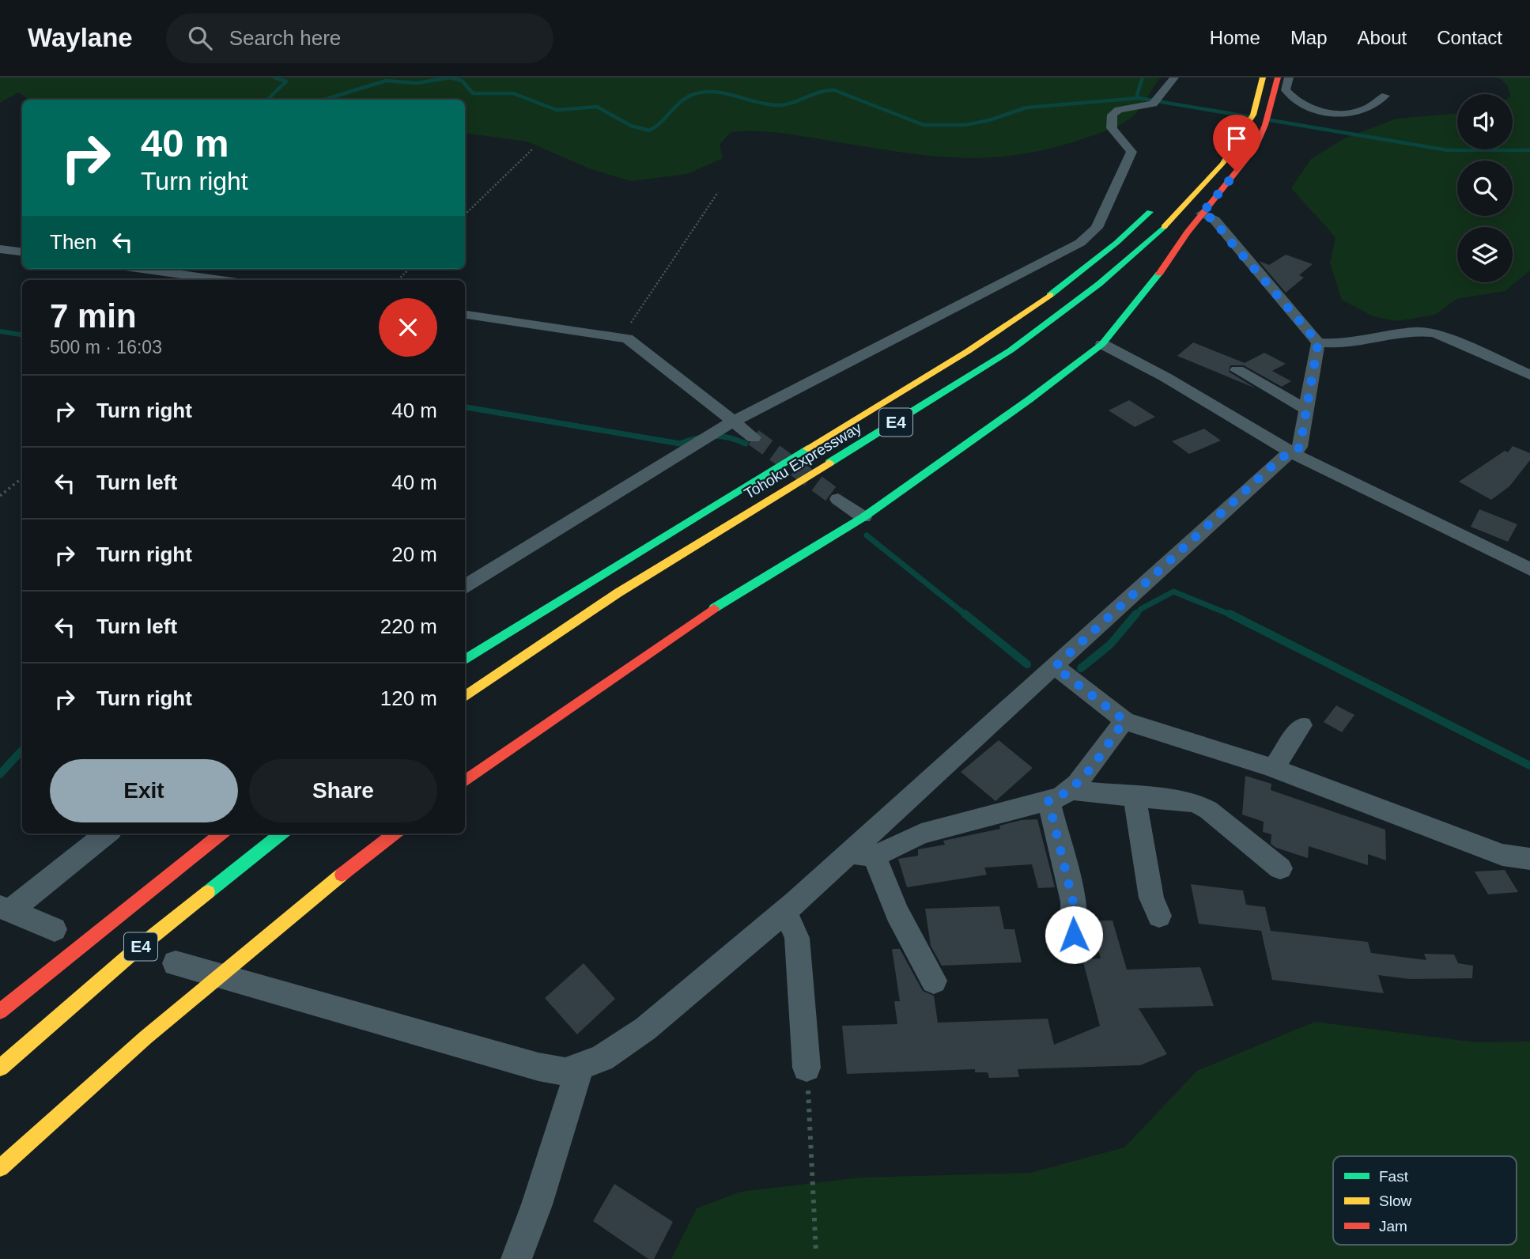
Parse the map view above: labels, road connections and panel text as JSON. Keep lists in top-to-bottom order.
{
  "streets": {
    "main road": ["E4", "Tohoku Expressway"]
  },
  "legend": ["Fast", "Slow", "Jam"],
  "page": {
    "header": "Waylane",
    "search": "Search here",
    "nav": [
      "Home",
      "Map",
      "About",
      "Contact"
    ],
    "turn": ["40 m", "Turn right"],
    "then": "Then",
    "heading": ["7 min", "500 m · 16:03"],
    "list": [
      {
        "name": "Turn right",
        "value": "40 m"
      },
      {
        "name": "Turn left",
        "value": "40 m"
      },
      {
        "name": "Turn right",
        "value": "20 m"
      },
      {
        "name": "Turn left",
        "value": "220 m"
      },
      {
        "name": "Turn right",
        "value": "120 m"
      }
    ],
    "buttons": ["Exit", "Share"]
  }
}
